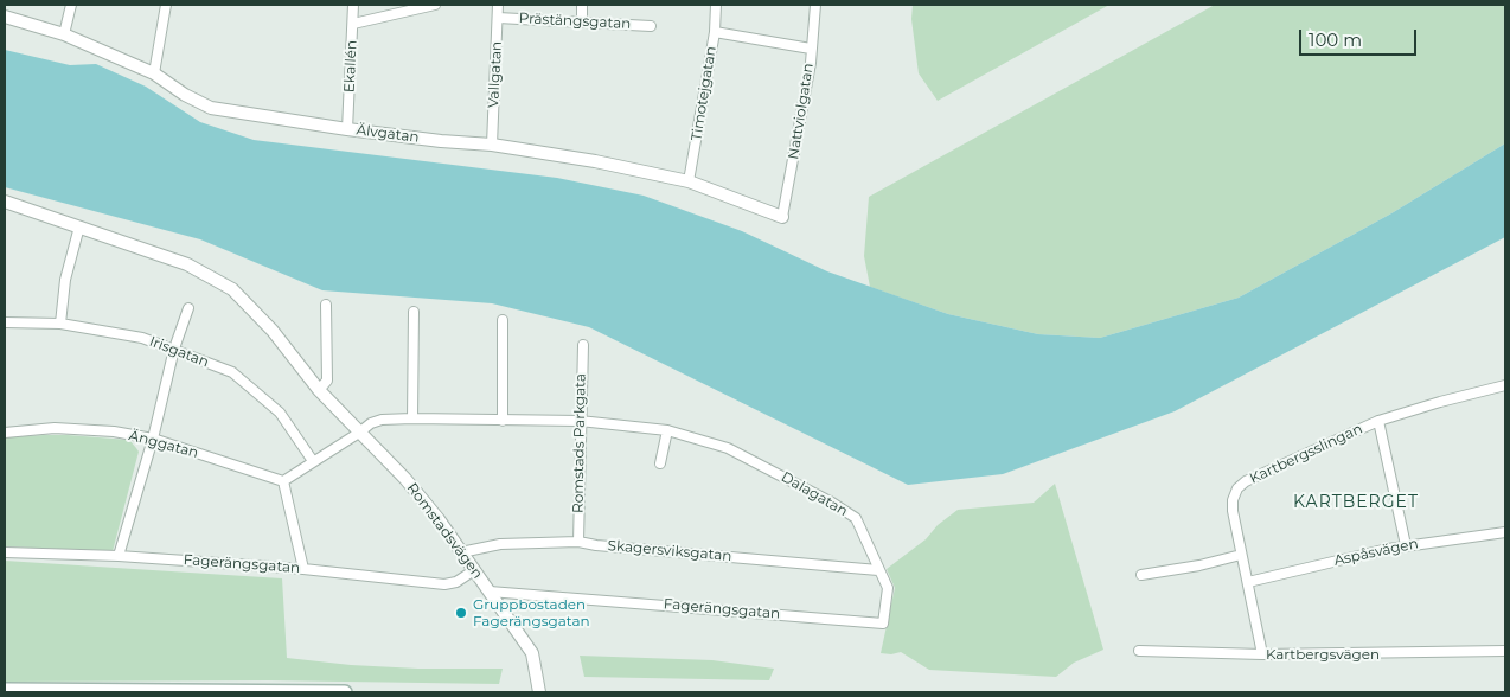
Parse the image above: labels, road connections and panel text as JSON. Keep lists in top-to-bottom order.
{
  "streets": {
    "street": [
      "Prästängsgatan",
      "Ekallén",
      "Vallgatan",
      "Timotejgatan",
      "Nattviolgatan",
      "Älvgatan",
      "Irisgatan",
      "Romstads Parkgata",
      "Änggatan",
      "Kartbergsslingan",
      "Dalagatan",
      "Romstadsvägen",
      "Skagersviksgatan",
      "Aspåsvägen",
      "Fagerängsgatan",
      "Kartbergsvägen"
    ]
  },
  "crossings": [
    ["Prästängsgatan", "Vallgatan"],
    ["Ekallén", "Älvgatan"],
    ["Vallgatan", "Älvgatan"],
    ["Timotejgatan", "Älvgatan"],
    ["Nattviolgatan", "Älvgatan"],
    ["Irisgatan", "Dalagatan"],
    ["Romstads Parkgata", "Dalagatan"],
    ["Romstads Parkgata", "Skagersviksgatan"],
    ["Änggatan", "Dalagatan"],
    ["Kartbergsslingan", "Aspåsvägen"],
    ["Kartbergsslingan", "Kartbergsvägen"],
    ["Dalagatan", "Romstadsvägen"],
    ["Dalagatan", "Skagersviksgatan"],
    ["Dalagatan", "Fagerängsgatan"],
    ["Romstadsvägen", "Skagersviksgatan"],
    ["Romstadsvägen", "Fagerängsgatan"]
  ],
  "districts": ["KARTBERGET"],
  "places": ["Gruppbostaden Fagerängsgatan"],
  "scale_bar": "100 m"
}
